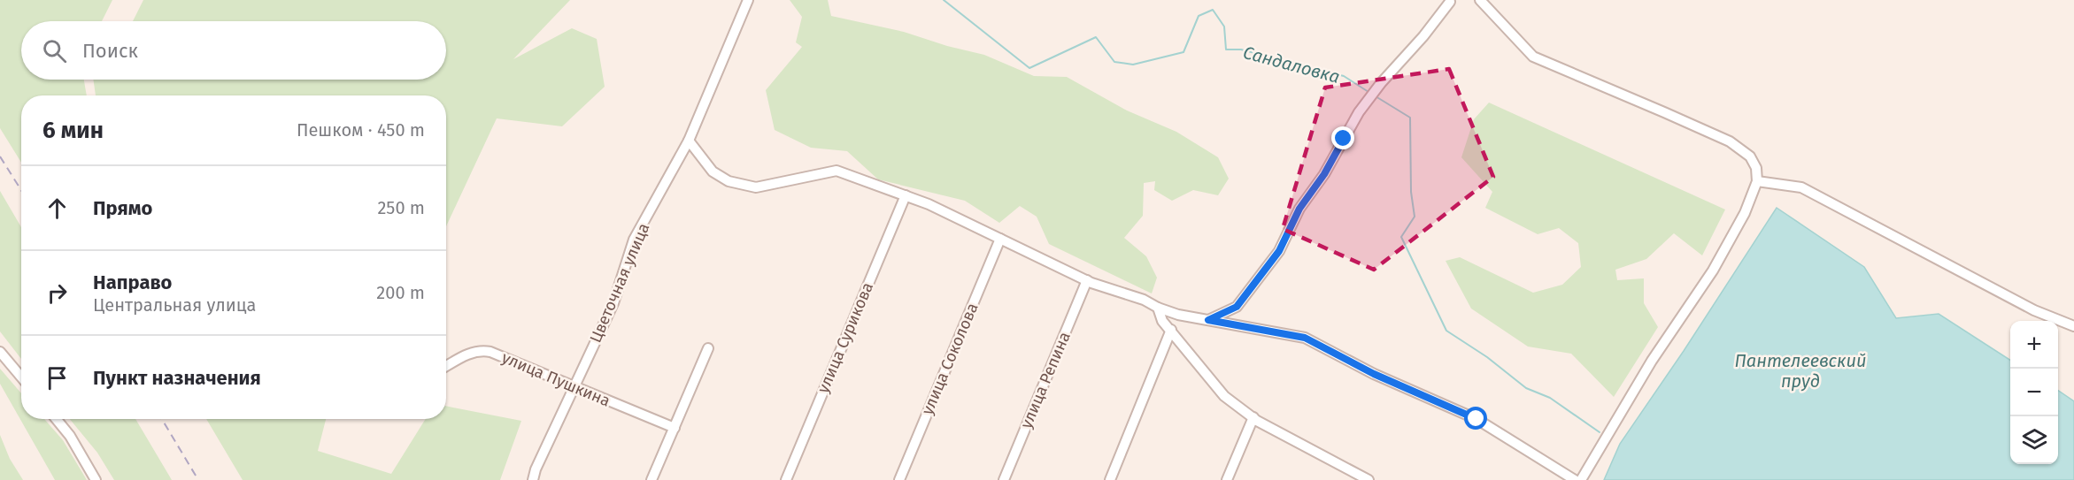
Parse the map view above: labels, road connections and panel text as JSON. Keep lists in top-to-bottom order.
{
  "streets": {
    "street": [
      "Цветочная улица",
      "улица Сурикова",
      "улица Соколова",
      "улица Пушкина",
      "улица Репина"
    ]
  },
  "crossings": [
    ["Цветочная улица", "улица Пушкина"]
  ],
  "water": ["Сандаловка", "Пантелеевский пруд"],
  "page": {
    "search": "Поиск",
    "heading": ["6 мин", "Пешком · 450 m"],
    "list": [
      ["Прямо", "250 m"],
      ["Направо", "Центральная улица", "200 m"],
      "Пункт назначения"
    ],
    "map_buttons": ["+", "−"]
  }
}
